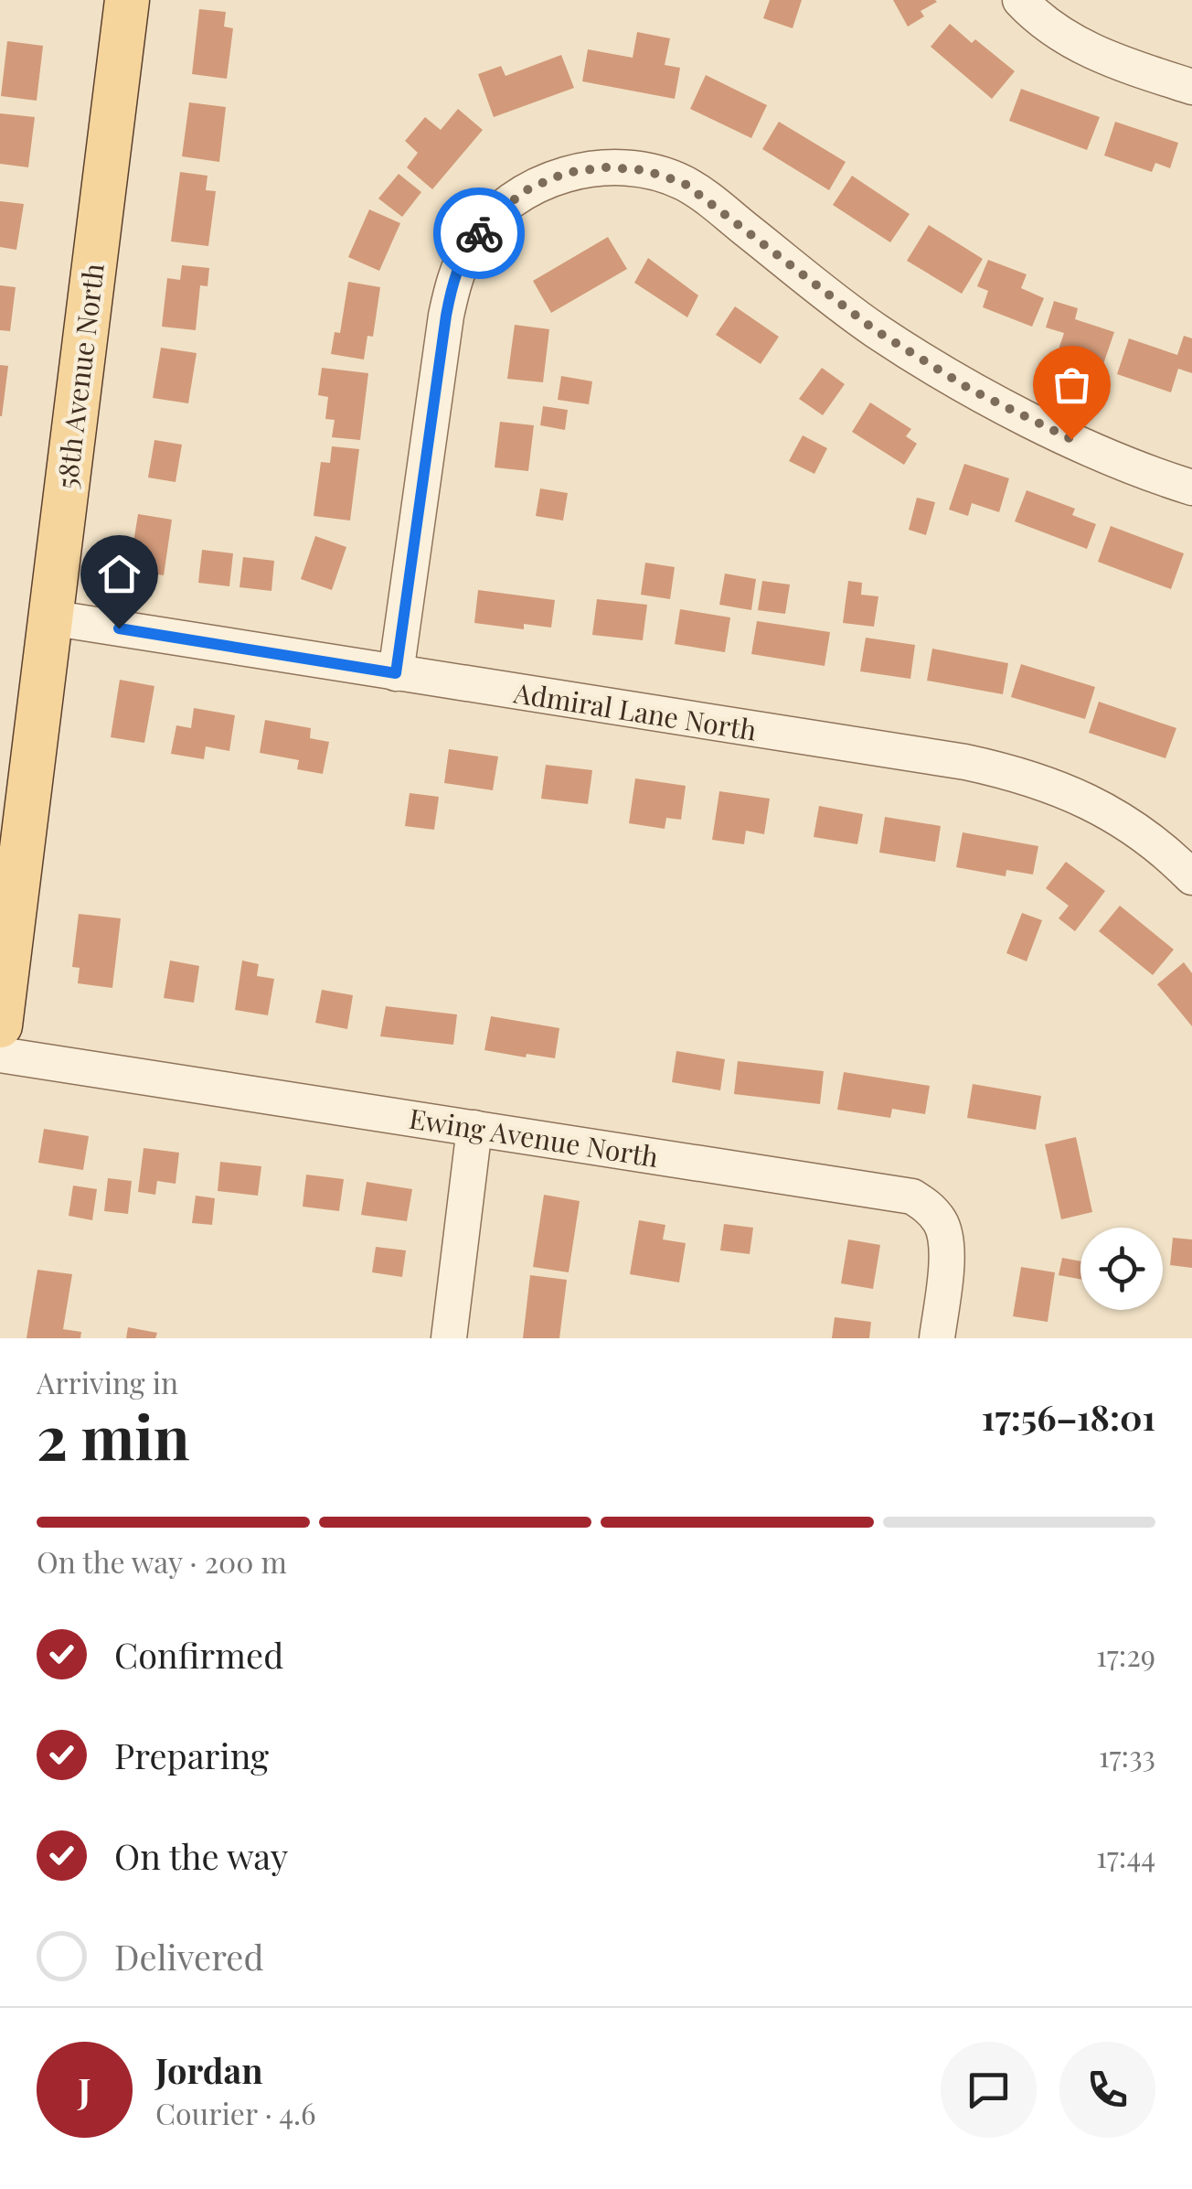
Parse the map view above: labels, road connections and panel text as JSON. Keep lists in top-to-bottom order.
{
  "streets": {
    "main road": ["58th Avenue North"],
    "street": ["Admiral Lane North", "Ewing Avenue North"]
  },
  "crossings": [
    ["58th Avenue North", "Admiral Lane North"]
  ],
  "page": {
    "heading": ["2 min", "Arriving in", "17:56–18:01"],
    "panel": ["Jordan", "Courier · 4.6"],
    "bar": "On the way · 200 m",
    "list": [
      ["Confirmed", "17:29"],
      ["Preparing", "17:33"],
      ["On the way", "17:44"],
      "Delivered"
    ],
    "round": "J"
  }
}
